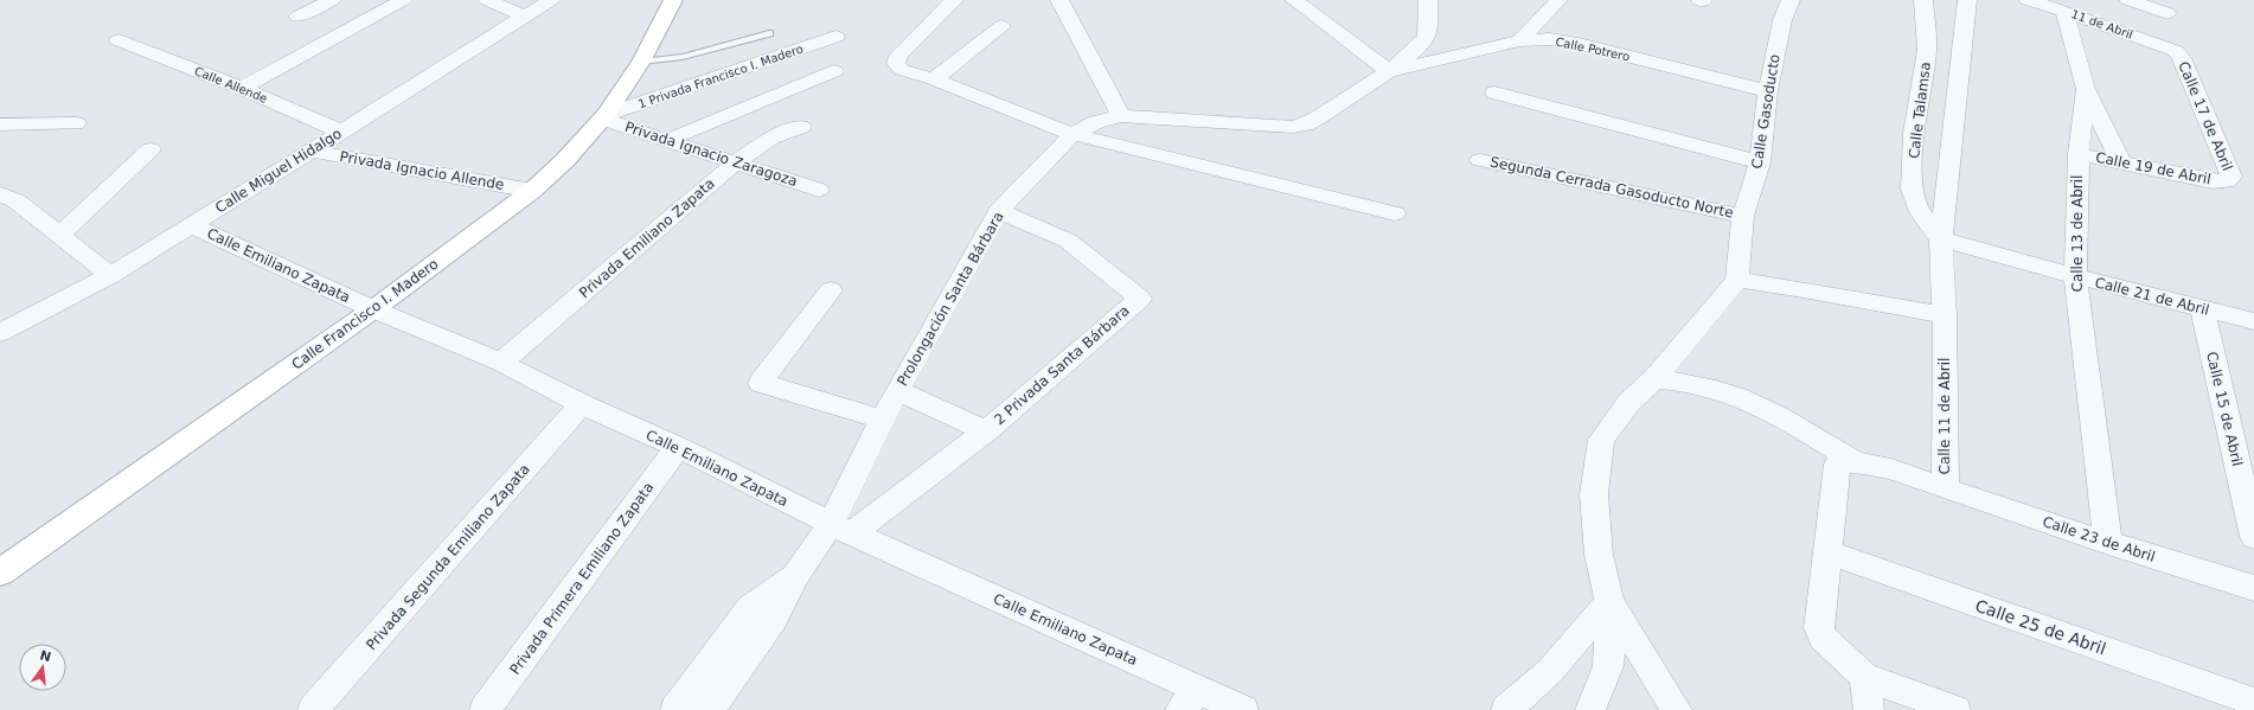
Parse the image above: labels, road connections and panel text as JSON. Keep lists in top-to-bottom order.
{
  "streets": {
    "street": [
      "11 de Abril",
      "Calle Potrero",
      "1 Privada Francisco I. Madero",
      "Calle Allende",
      "Calle Talamsa",
      "Calle Gasoducto",
      "Calle 17 de Abril",
      "Privada Ignacio Zaragoza",
      "Calle 19 de Abril",
      "Calle Miguel Hidalgo",
      "Privada Ignacio Allende",
      "Segunda Cerrada Gasoducto Norte",
      "Calle 13 de Abril",
      "Privada Emiliano Zapata",
      "Calle Emiliano Zapata",
      "Calle 21 de Abril",
      "Prolongación Santa Bárbara",
      "Calle Francisco I. Madero",
      "2 Privada Santa Bárbara",
      "Calle 15 de Abril",
      "Calle 11 de Abril",
      "Calle 23 de Abril",
      "Privada Segunda Emiliano Zapata",
      "Privada Primera Emiliano Zapata",
      "Calle 25 de Abril"
    ]
  },
  "crossings": [
    ["11 de Abril", "Calle 17 de Abril"],
    ["11 de Abril", "Calle 13 de Abril"],
    ["Calle Potrero", "Calle Gasoducto"],
    ["Calle Potrero", "Prolongación Santa Bárbara"],
    ["1 Privada Francisco I. Madero", "Privada Ignacio Zaragoza"],
    ["1 Privada Francisco I. Madero", "Calle Francisco I. Madero"],
    ["Calle Allende", "Calle Miguel Hidalgo"],
    ["Calle Talamsa", "Calle 21 de Abril"],
    ["Calle Talamsa", "Calle 11 de Abril"],
    ["Calle Gasoducto", "Segunda Cerrada Gasoducto Norte"],
    ["Calle 17 de Abril", "Calle 19 de Abril"],
    ["Privada Ignacio Zaragoza", "Privada Emiliano Zapata"],
    ["Privada Ignacio Zaragoza", "Calle Francisco I. Madero"],
    ["Calle 19 de Abril", "Calle 13 de Abril"],
    ["Calle Miguel Hidalgo", "Privada Ignacio Allende"],
    ["Calle Miguel Hidalgo", "Calle Emiliano Zapata"],
    ["Privada Ignacio Allende", "Calle Francisco I. Madero"],
    ["Calle 13 de Abril", "Calle 21 de Abril"],
    ["Calle 13 de Abril", "Calle 23 de Abril"],
    ["Privada Emiliano Zapata", "Calle Emiliano Zapata"],
    ["Calle Emiliano Zapata", "Prolongación Santa Bárbara"],
    ["Calle Emiliano Zapata", "Calle Francisco I. Madero"],
    ["Calle Emiliano Zapata", "2 Privada Santa Bárbara"],
    ["Calle Emiliano Zapata", "Privada Segunda Emiliano Zapata"],
    ["Calle Emiliano Zapata", "Privada Primera Emiliano Zapata"],
    ["Calle 21 de Abril", "Calle 15 de Abril"],
    ["Calle 21 de Abril", "Calle 11 de Abril"],
    ["Prolongación Santa Bárbara", "2 Privada Santa Bárbara"],
    ["Calle 11 de Abril", "Calle 23 de Abril"],
    ["Calle 11 de Abril", "Calle 25 de Abril"]
  ],
  "north": "top"
}
